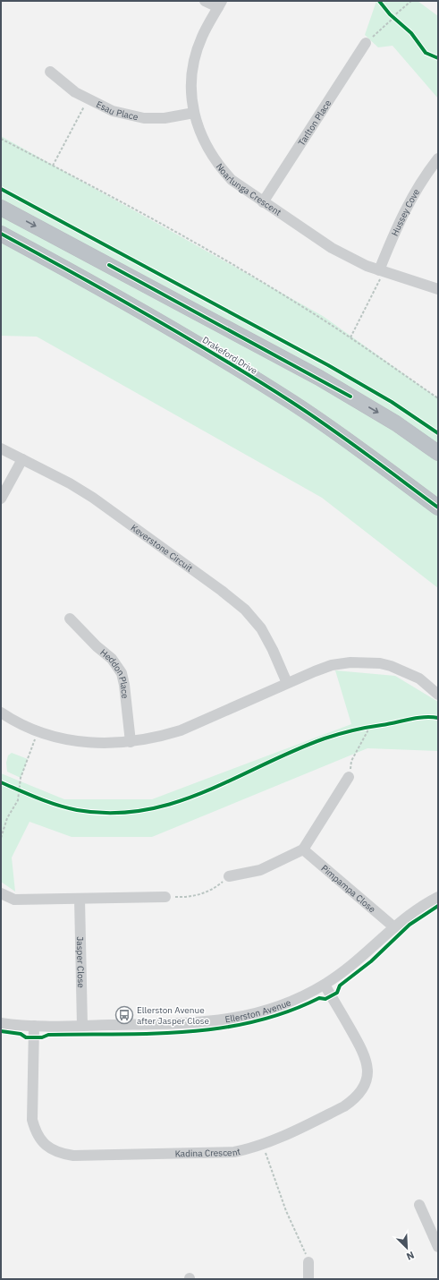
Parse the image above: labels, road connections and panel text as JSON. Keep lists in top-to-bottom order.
{
  "streets": {
    "highway": ["Drakeford Drive"],
    "street": [
      "Esau Place",
      "Tarlton Place",
      "Noarlunga Crescent",
      "Hussey Cove",
      "Keverstone Circuit",
      "Heddon Place",
      "Pimpampa Close",
      "Jasper Close",
      "Ellerston Avenue",
      "Kadina Crescent"
    ]
  },
  "crossings": [
    ["Esau Place", "Noarlunga Crescent"],
    ["Tarlton Place", "Noarlunga Crescent"],
    ["Noarlunga Crescent", "Hussey Cove"],
    ["Pimpampa Close", "Ellerston Avenue"],
    ["Jasper Close", "Ellerston Avenue"],
    ["Ellerston Avenue", "Kadina Crescent"]
  ],
  "places": {
    "bus stop": ["Ellerston Avenue after Jasper Close"]
  },
  "north": "bottom right"
}
